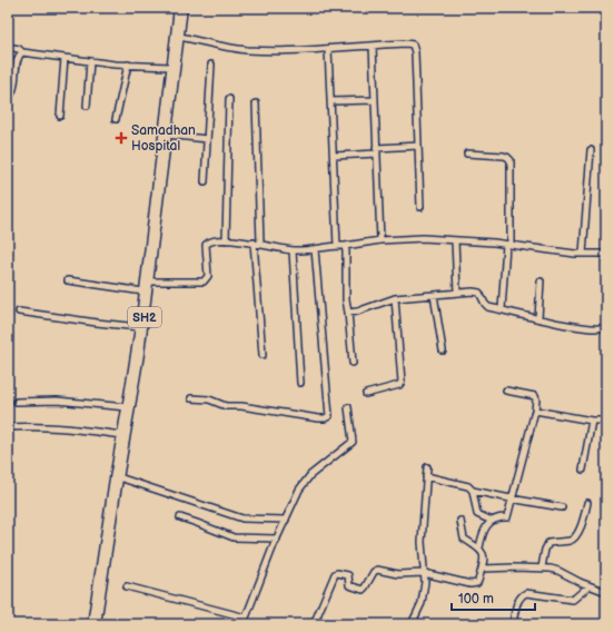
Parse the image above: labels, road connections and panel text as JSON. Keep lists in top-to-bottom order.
{
  "streets": {
    "main road": ["SH2"]
  },
  "places": {
    "health": ["Samadhan Hospital"]
  },
  "scale_bar": "100 m"
}
